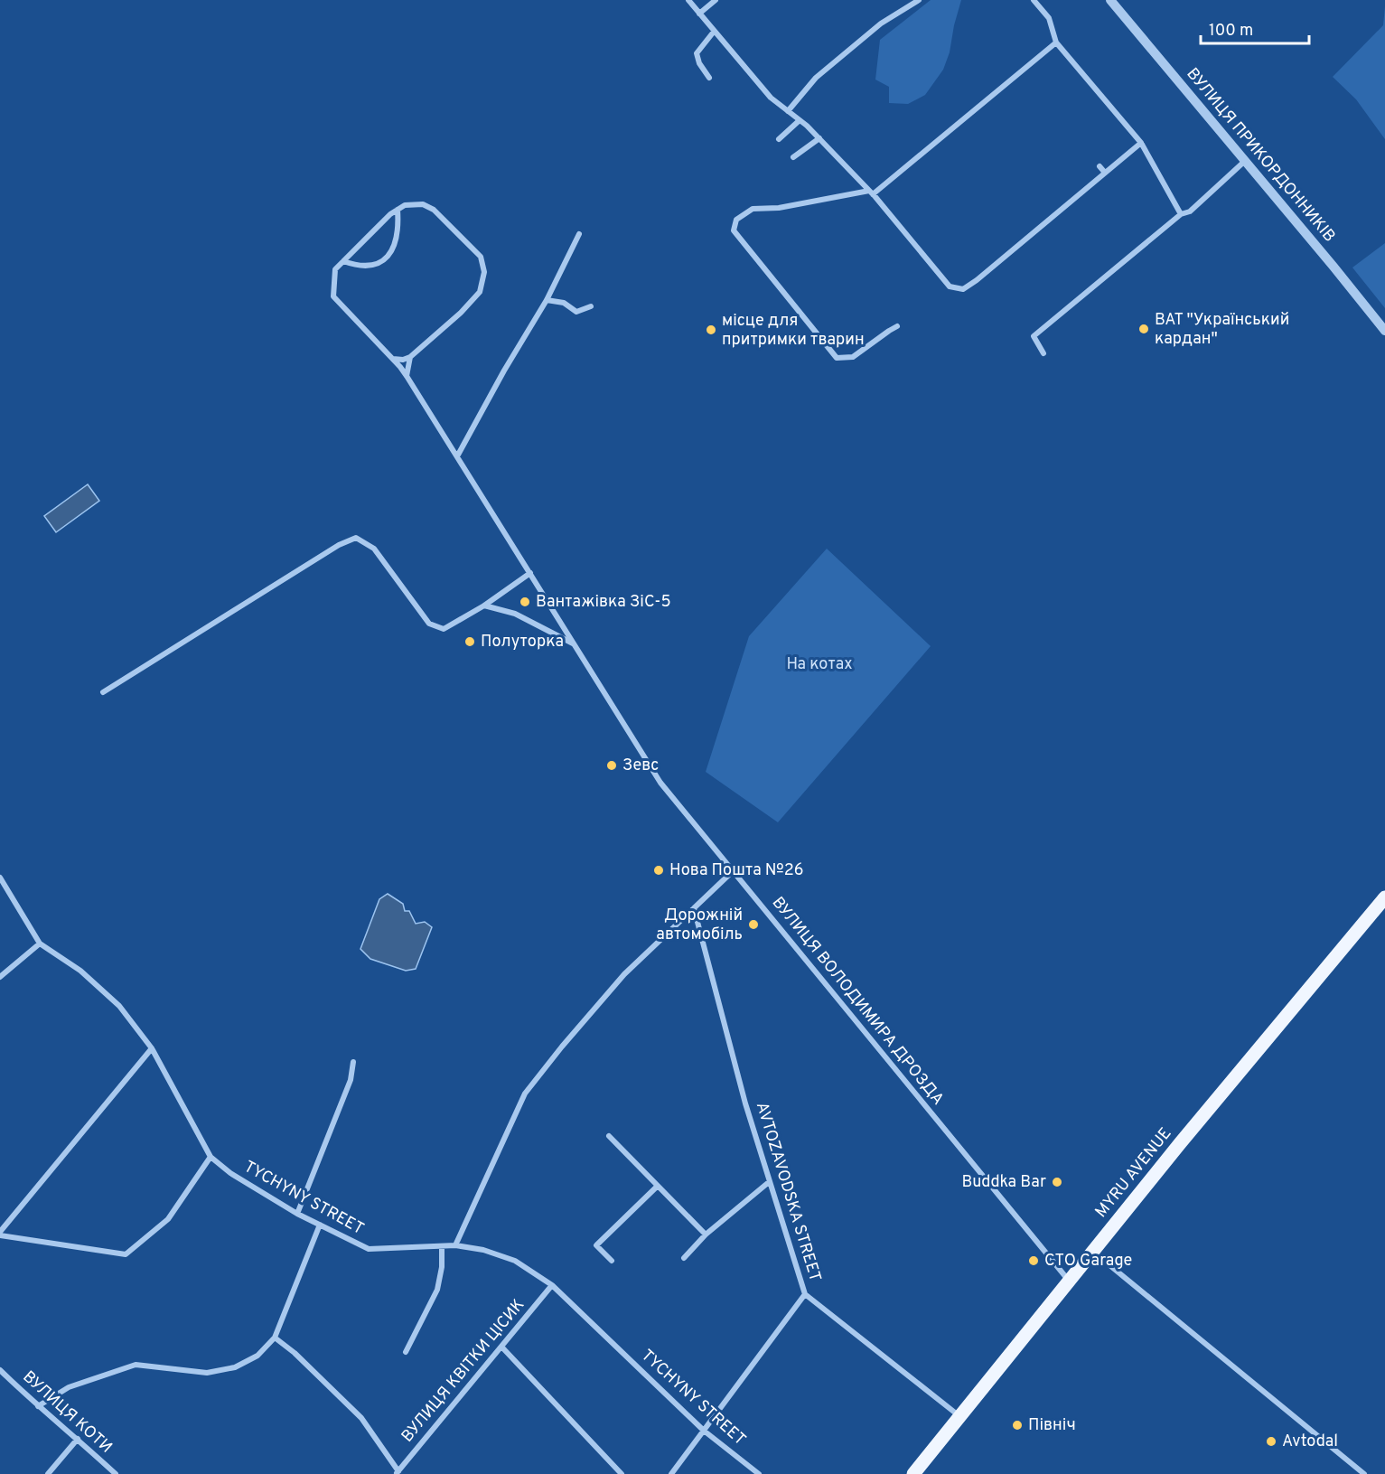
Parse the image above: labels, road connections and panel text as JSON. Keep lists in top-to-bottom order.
{
  "streets": {
    "main road": ["MYRU AVENUE"],
    "street": [
      "ВУЛИЦЯ ПРИКОРДОННИКІВ",
      "ВУЛИЦЯ ВОЛОДИМИРА ДРОЗДА",
      "AVTOZAVODSKA STREET",
      "TYCHYNY STREET",
      "ВУЛИЦЯ КВІТКИ ЦІСИК",
      "ВУЛИЦЯ КОТИ"
    ]
  },
  "crossings": [
    ["ВУЛИЦЯ ВОЛОДИМИРА ДРОЗДА", "MYRU AVENUE"],
    ["MYRU AVENUE", "AVTOZAVODSKA STREET"],
    ["TYCHYNY STREET", "ВУЛИЦЯ КВІТКИ ЦІСИК"]
  ],
  "parks": ["На котах"],
  "places": [
    "ВАТ \"Український кардан\"",
    "місце для притримки тварин",
    "Вантажівка ЗіС-5",
    "Полуторка",
    "Зевс",
    "Нова Пошта №26",
    "Дорожній автомобіль",
    "Buddka Bar",
    "СТО Garage",
    "Північ",
    "Avtodal"
  ],
  "scale_bar": "100 m"
}
